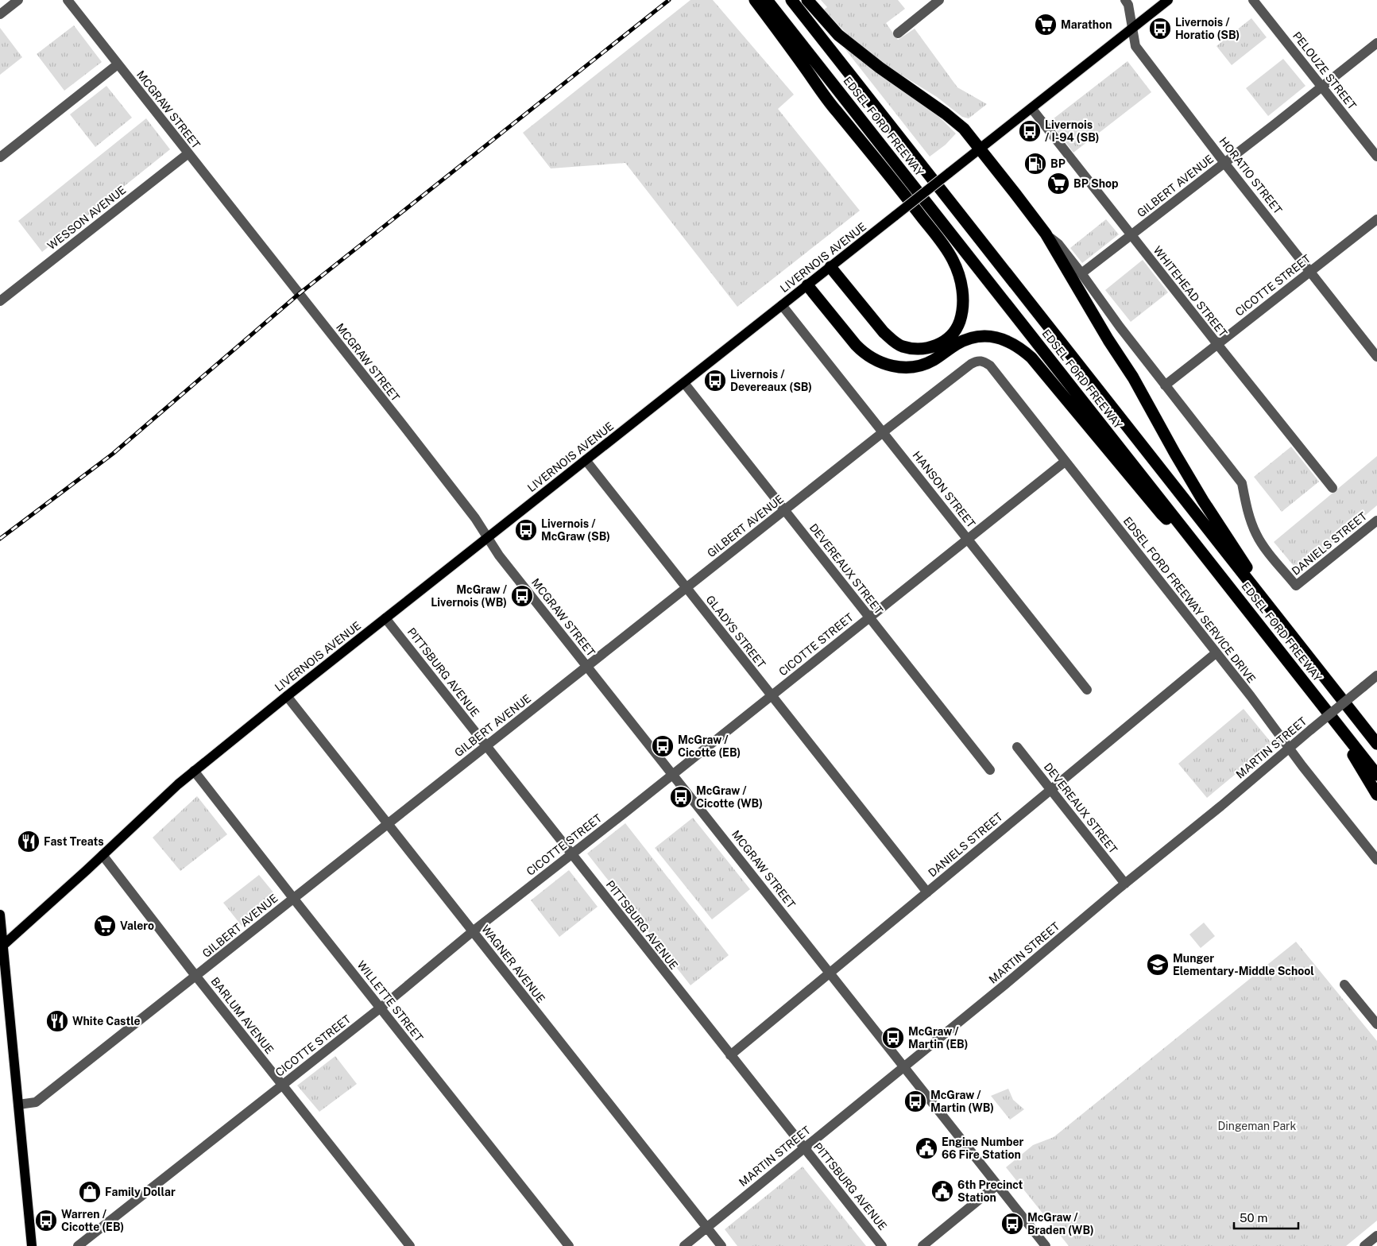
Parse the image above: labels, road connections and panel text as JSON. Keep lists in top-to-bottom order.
{
  "streets": {
    "highway": ["EDSEL FORD FREEWAY"],
    "main road": ["LIVERNOIS AVENUE"],
    "street": [
      "PELOUZE STREET",
      "MCGRAW STREET",
      "HORATIO STREET",
      "GILBERT AVENUE",
      "WESSON AVENUE",
      "CICOTTE STREET",
      "WHITEHEAD STREET",
      "HANSON STREET",
      "DANIELS STREET",
      "DEVEREAUX STREET",
      "EDSEL FORD FREEWAY SERVICE DRIVE",
      "GLADYS STREET",
      "PITTSBURG AVENUE",
      "MARTIN STREET",
      "WAGNER AVENUE",
      "WILLETTE STREET",
      "BARLUM AVENUE"
    ]
  },
  "crossings": [
    ["PELOUZE STREET", "GILBERT AVENUE"],
    ["MCGRAW STREET", "GILBERT AVENUE"],
    ["MCGRAW STREET", "WESSON AVENUE"],
    ["MCGRAW STREET", "LIVERNOIS AVENUE"],
    ["MCGRAW STREET", "CICOTTE STREET"],
    ["MCGRAW STREET", "DANIELS STREET"],
    ["MCGRAW STREET", "MARTIN STREET"],
    ["HORATIO STREET", "GILBERT AVENUE"],
    ["HORATIO STREET", "LIVERNOIS AVENUE"],
    ["HORATIO STREET", "CICOTTE STREET"],
    ["GILBERT AVENUE", "WHITEHEAD STREET"],
    ["GILBERT AVENUE", "HANSON STREET"],
    ["GILBERT AVENUE", "DEVEREAUX STREET"],
    ["GILBERT AVENUE", "EDSEL FORD FREEWAY SERVICE DRIVE"],
    ["GILBERT AVENUE", "GLADYS STREET"],
    ["GILBERT AVENUE", "PITTSBURG AVENUE"],
    ["GILBERT AVENUE", "WAGNER AVENUE"],
    ["GILBERT AVENUE", "WILLETTE STREET"],
    ["GILBERT AVENUE", "BARLUM AVENUE"],
    ["LIVERNOIS AVENUE", "WHITEHEAD STREET"],
    ["LIVERNOIS AVENUE", "HANSON STREET"],
    ["LIVERNOIS AVENUE", "DEVEREAUX STREET"],
    ["LIVERNOIS AVENUE", "GLADYS STREET"],
    ["LIVERNOIS AVENUE", "PITTSBURG AVENUE"],
    ["LIVERNOIS AVENUE", "WAGNER AVENUE"],
    ["LIVERNOIS AVENUE", "WILLETTE STREET"],
    ["LIVERNOIS AVENUE", "BARLUM AVENUE"],
    ["CICOTTE STREET", "WHITEHEAD STREET"],
    ["CICOTTE STREET", "HANSON STREET"],
    ["CICOTTE STREET", "DANIELS STREET"],
    ["CICOTTE STREET", "DEVEREAUX STREET"],
    ["CICOTTE STREET", "EDSEL FORD FREEWAY SERVICE DRIVE"],
    ["CICOTTE STREET", "GLADYS STREET"],
    ["CICOTTE STREET", "PITTSBURG AVENUE"],
    ["CICOTTE STREET", "WAGNER AVENUE"],
    ["CICOTTE STREET", "WILLETTE STREET"],
    ["CICOTTE STREET", "BARLUM AVENUE"],
    ["DANIELS STREET", "DEVEREAUX STREET"],
    ["DANIELS STREET", "EDSEL FORD FREEWAY SERVICE DRIVE"],
    ["DANIELS STREET", "GLADYS STREET"],
    ["DANIELS STREET", "PITTSBURG AVENUE"],
    ["DEVEREAUX STREET", "MARTIN STREET"],
    ["EDSEL FORD FREEWAY SERVICE DRIVE", "MARTIN STREET"],
    ["PITTSBURG AVENUE", "MARTIN STREET"],
    ["MARTIN STREET", "WAGNER AVENUE"]
  ],
  "parks": ["Dingeman Park"],
  "places": {
    "supermarket": ["Marathon", "BP Shop", "Valero"],
    "bus stop": [
      "Livernois / Horatio (SB)",
      "Livernois / I-94 (SB)",
      "Livernois / Devereaux (SB)",
      "Livernois / McGraw (SB)",
      "McGraw / Livernois (WB)",
      "McGraw / Cicotte (EB)",
      "McGraw / Cicotte (WB)",
      "McGraw / Martin (EB)",
      "McGraw / Martin (WB)",
      "Warren / Cicotte (EB)",
      "McGraw / Braden (WB)"
    ],
    "fuel station": ["BP"],
    "restaurant": ["Fast Treats", "White Castle"],
    "school or university": ["Munger Elementary-Middle School"],
    "public building": ["Engine Number 66 Fire Station", "6th Precinct Station"],
    "shop": ["Family Dollar"]
  },
  "scale_bar": "50 m"
}
